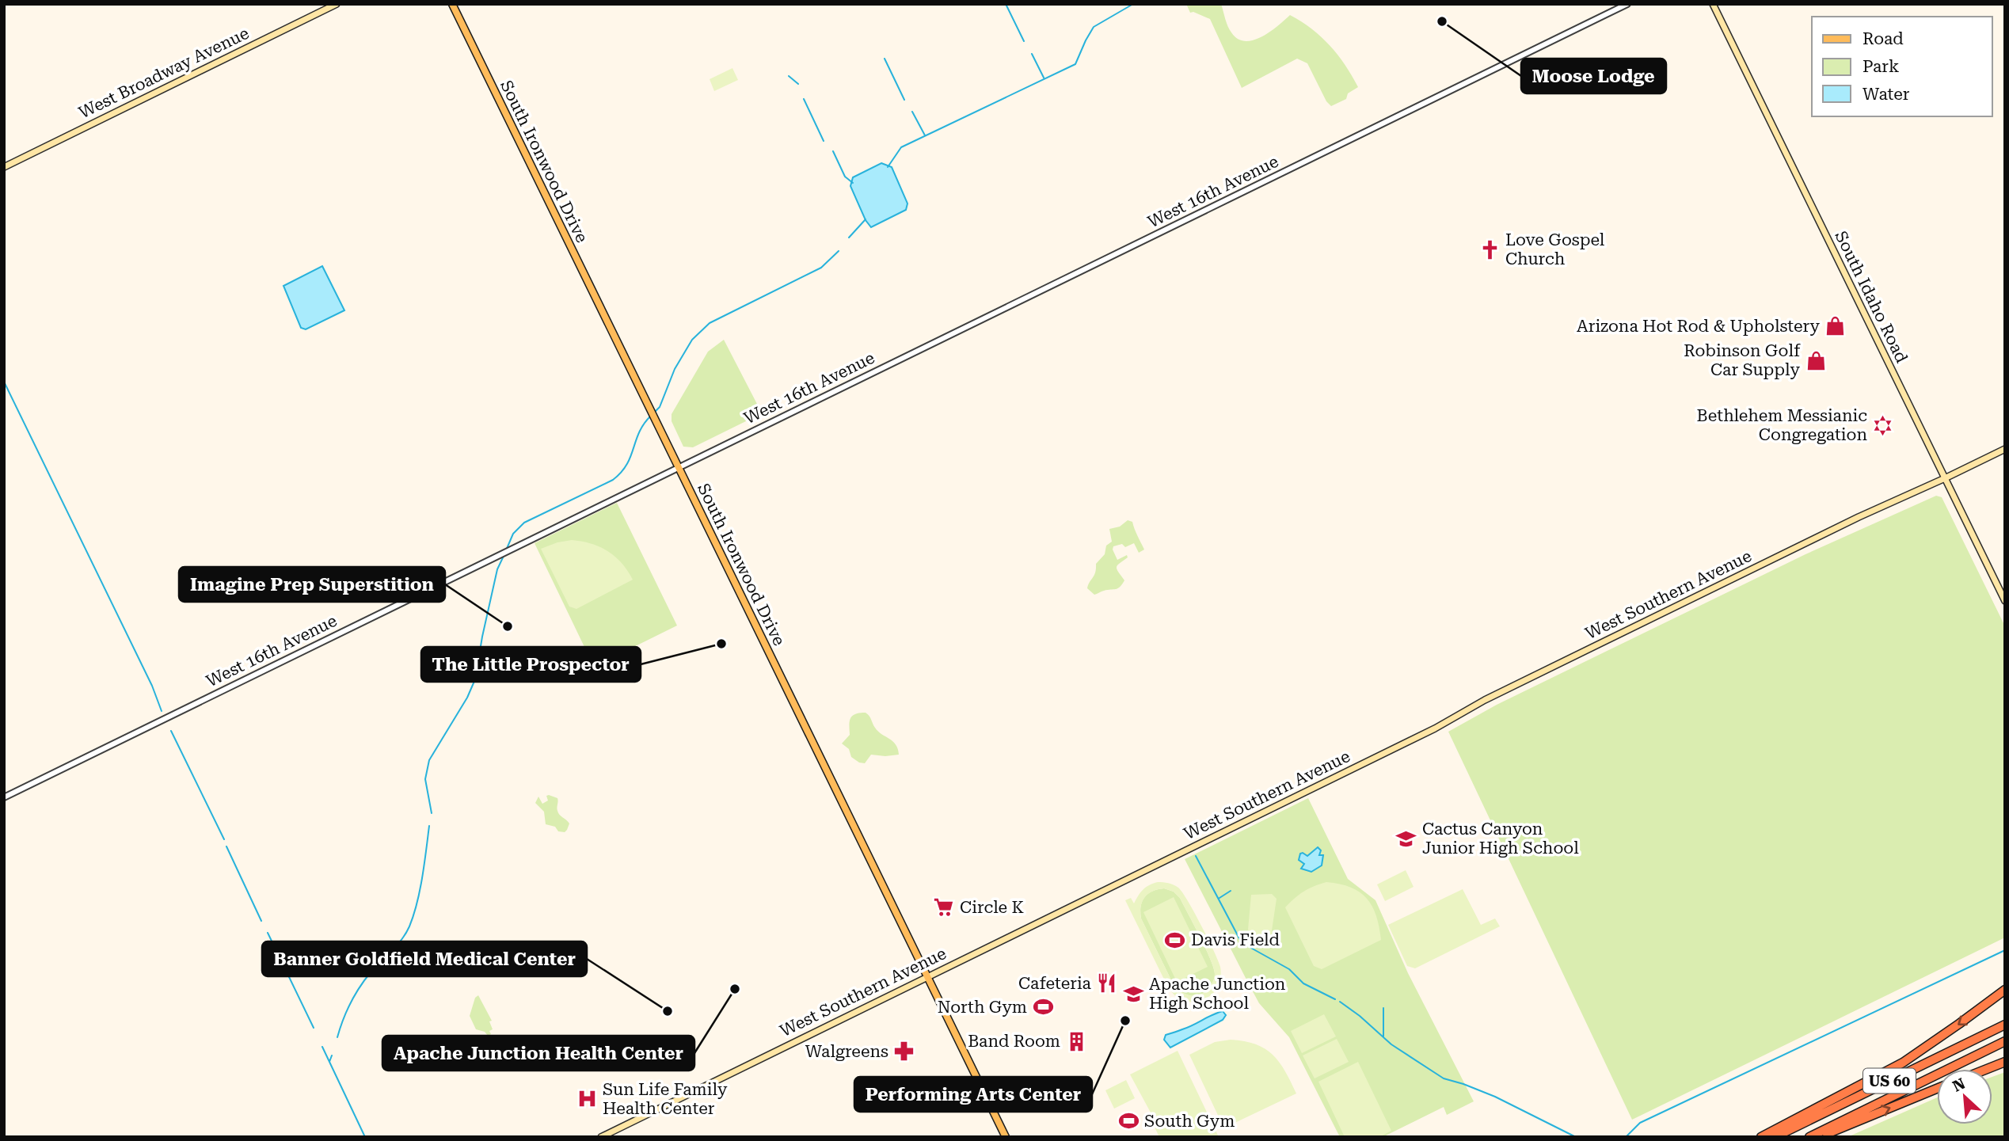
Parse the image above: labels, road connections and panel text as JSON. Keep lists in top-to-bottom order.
{
  "streets": {
    "highway": ["US 60"],
    "main road": [
      "West Broadway Avenue",
      "South Ironwood Drive",
      "South Idaho Road",
      "West Southern Avenue"
    ],
    "street": ["West 16th Avenue"]
  },
  "crossings": [
    ["South Ironwood Drive", "West 16th Avenue"],
    ["South Ironwood Drive", "West Southern Avenue"],
    ["South Idaho Road", "West Southern Avenue"]
  ],
  "places": {
    "other": [
      "Moose Lodge",
      "Imagine Prep Superstition",
      "The Little Prospector",
      "Apache Junction Health Center",
      "Banner Goldfield Medical Center",
      "Performing Arts Center"
    ],
    "church": ["Love Gospel Church"],
    "shop": ["Arizona Hot Rod & Upholstery", "Robinson Golf Car Supply"],
    "synagogue": ["Bethlehem Messianic Congregation"],
    "school or university": ["Cactus Canyon Junior High School", "Apache Junction High School"],
    "supermarket": ["Circle K"],
    "sports": ["Davis Field", "North Gym", "South Gym"],
    "restaurant": ["Cafeteria"],
    "building": ["Band Room"],
    "pharmacy": ["Walgreens"],
    "hospital": ["Sun Life Family Health Center"]
  },
  "legend": ["Road", "Park", "Water"],
  "north": "top left"
}
